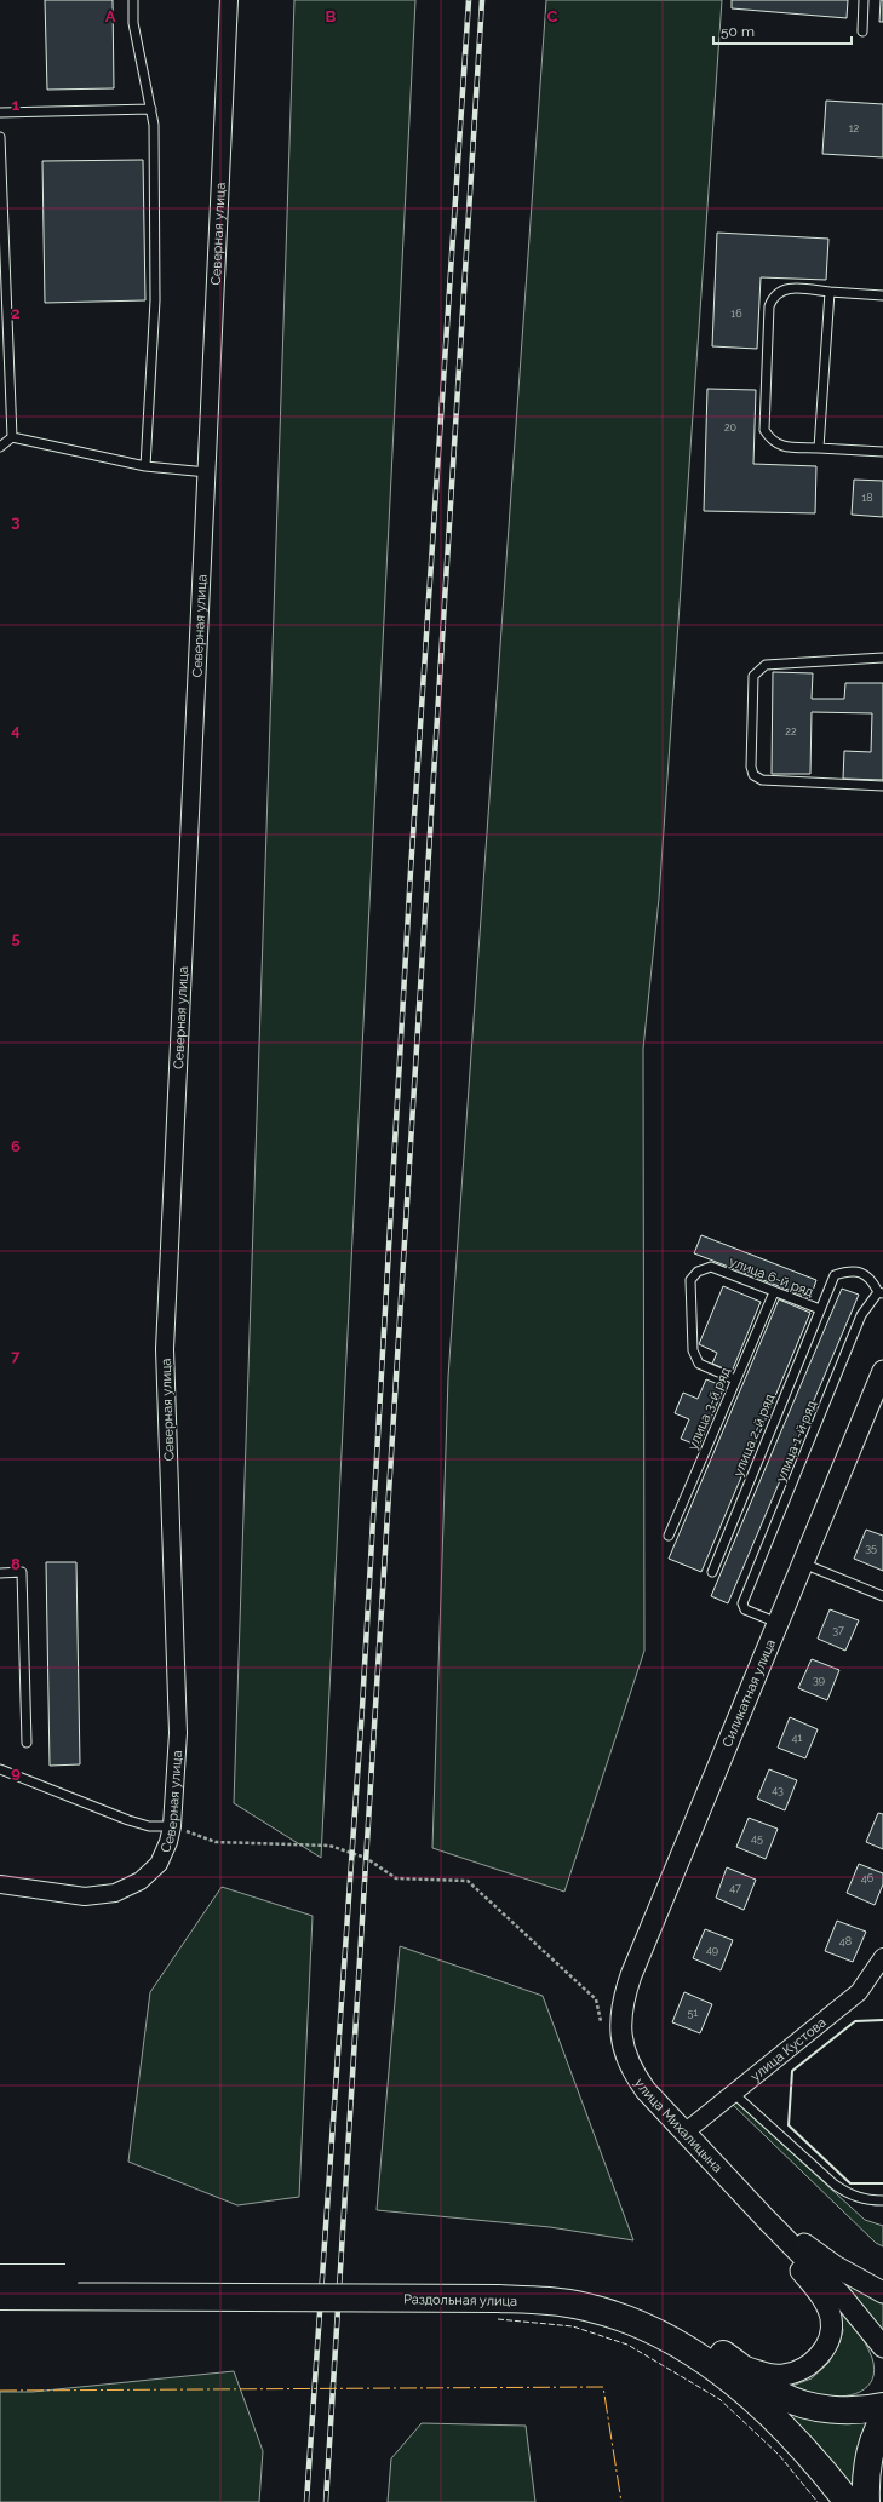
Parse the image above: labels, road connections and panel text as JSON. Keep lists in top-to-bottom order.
{
  "streets": {
    "main road": ["Раздольная улица"],
    "street": [
      "Северная улица",
      "Силикатная улица",
      "улица Кустова",
      "улица Михалицына"
    ],
    "lane": [
      "улица 6-й ряд",
      "улица 3-й ряд",
      "улица 2-й ряд",
      "улица 1-й ряд"
    ]
  },
  "crossings": [
    ["улица 6-й ряд", "улица 3-й ряд"],
    ["улица 6-й ряд", "улица 2-й ряд"],
    ["улица 2-й ряд", "улица 1-й ряд"],
    ["улица 1-й ряд", "Силикатная улица"],
    ["Силикатная улица", "улица Михалицына"],
    ["улица Кустова", "улица Михалицына"],
    ["улица Михалицына", "Раздольная улица"]
  ],
  "house_numbers": [
    "12",
    "16",
    "20",
    "18",
    "22",
    "35",
    "37",
    "39",
    "41",
    "43",
    "45",
    "46",
    "47",
    "48",
    "49",
    "51"
  ],
  "scale_bar": "50 m",
  "grid": {
    "columns": ["A", "B", "C"],
    "rows": [
      "1",
      "2",
      "3",
      "4",
      "5",
      "6",
      "7",
      "8",
      "9"
    ]
  }
}
